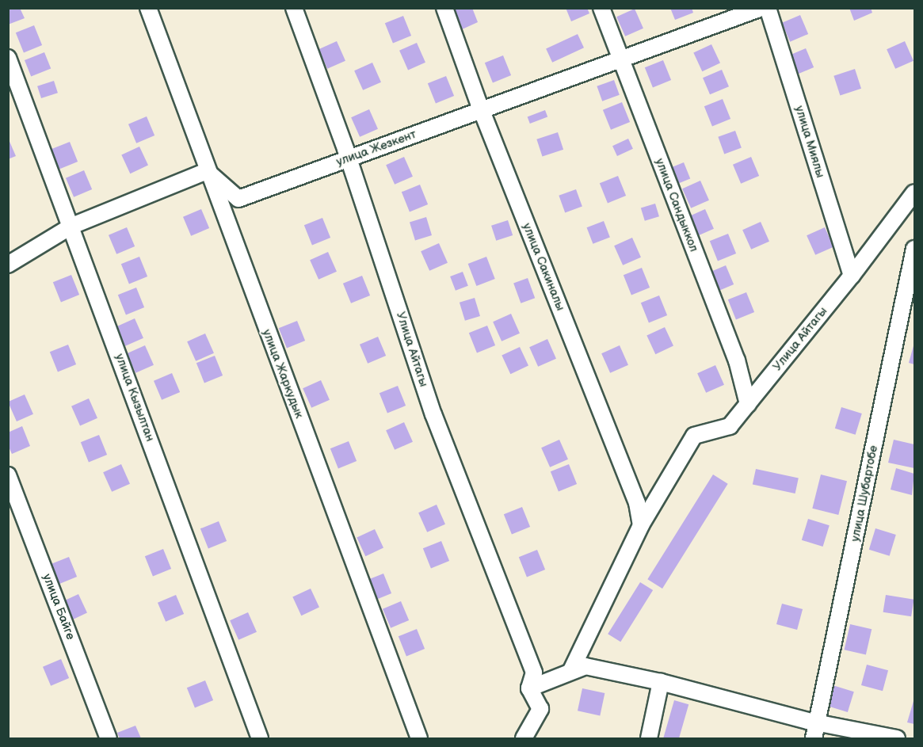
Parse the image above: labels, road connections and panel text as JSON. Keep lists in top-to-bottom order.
{
  "streets": {
    "street": [
      "улица Миялы",
      "улица Жезкент",
      "улица Сандыккол",
      "улица Сакиналы",
      "Улица Айтагы",
      "улица Жаркудык",
      "улица Кызылтан",
      "улица Шубартобе",
      "улица Байге"
    ]
  },
  "crossings": [
    ["улица Миялы", "Улица Айтагы"],
    ["улица Жезкент", "улица Сандыккол"],
    ["улица Жезкент", "улица Сакиналы"],
    ["улица Жезкент", "Улица Айтагы"],
    ["улица Жезкент", "улица Жаркудык"],
    ["улица Сандыккол", "Улица Айтагы"],
    ["улица Сакиналы", "Улица Айтагы"]
  ]
}
